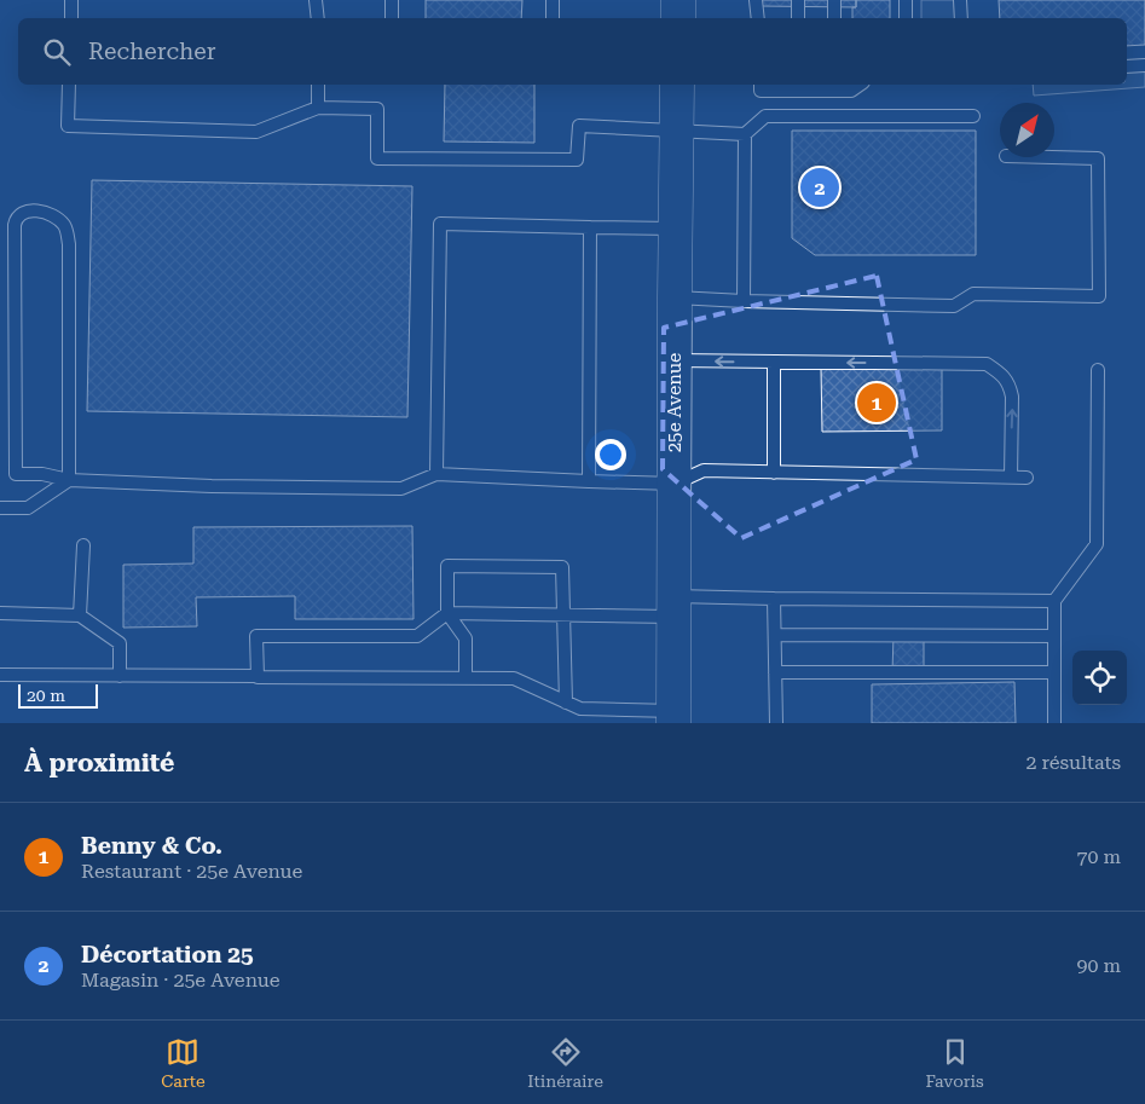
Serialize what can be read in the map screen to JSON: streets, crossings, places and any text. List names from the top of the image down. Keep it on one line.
{"streets":{"street":["25e Avenue"]},"scale_bar":"20 m","north":"top right","page":{"search":"Rechercher","pins":["2","1"],"scale":"20 m","heading":["À proximité","2 résultats"],"list":[{"mark":"1","name":"Benny & Co.","note":"Restaurant · 25e Avenue","value":"70 m"},{"mark":"2","name":"Décortation 25","note":"Magasin · 25e Avenue","value":"90 m"}],"nav":["Carte","Itinéraire","Favoris"]}}
